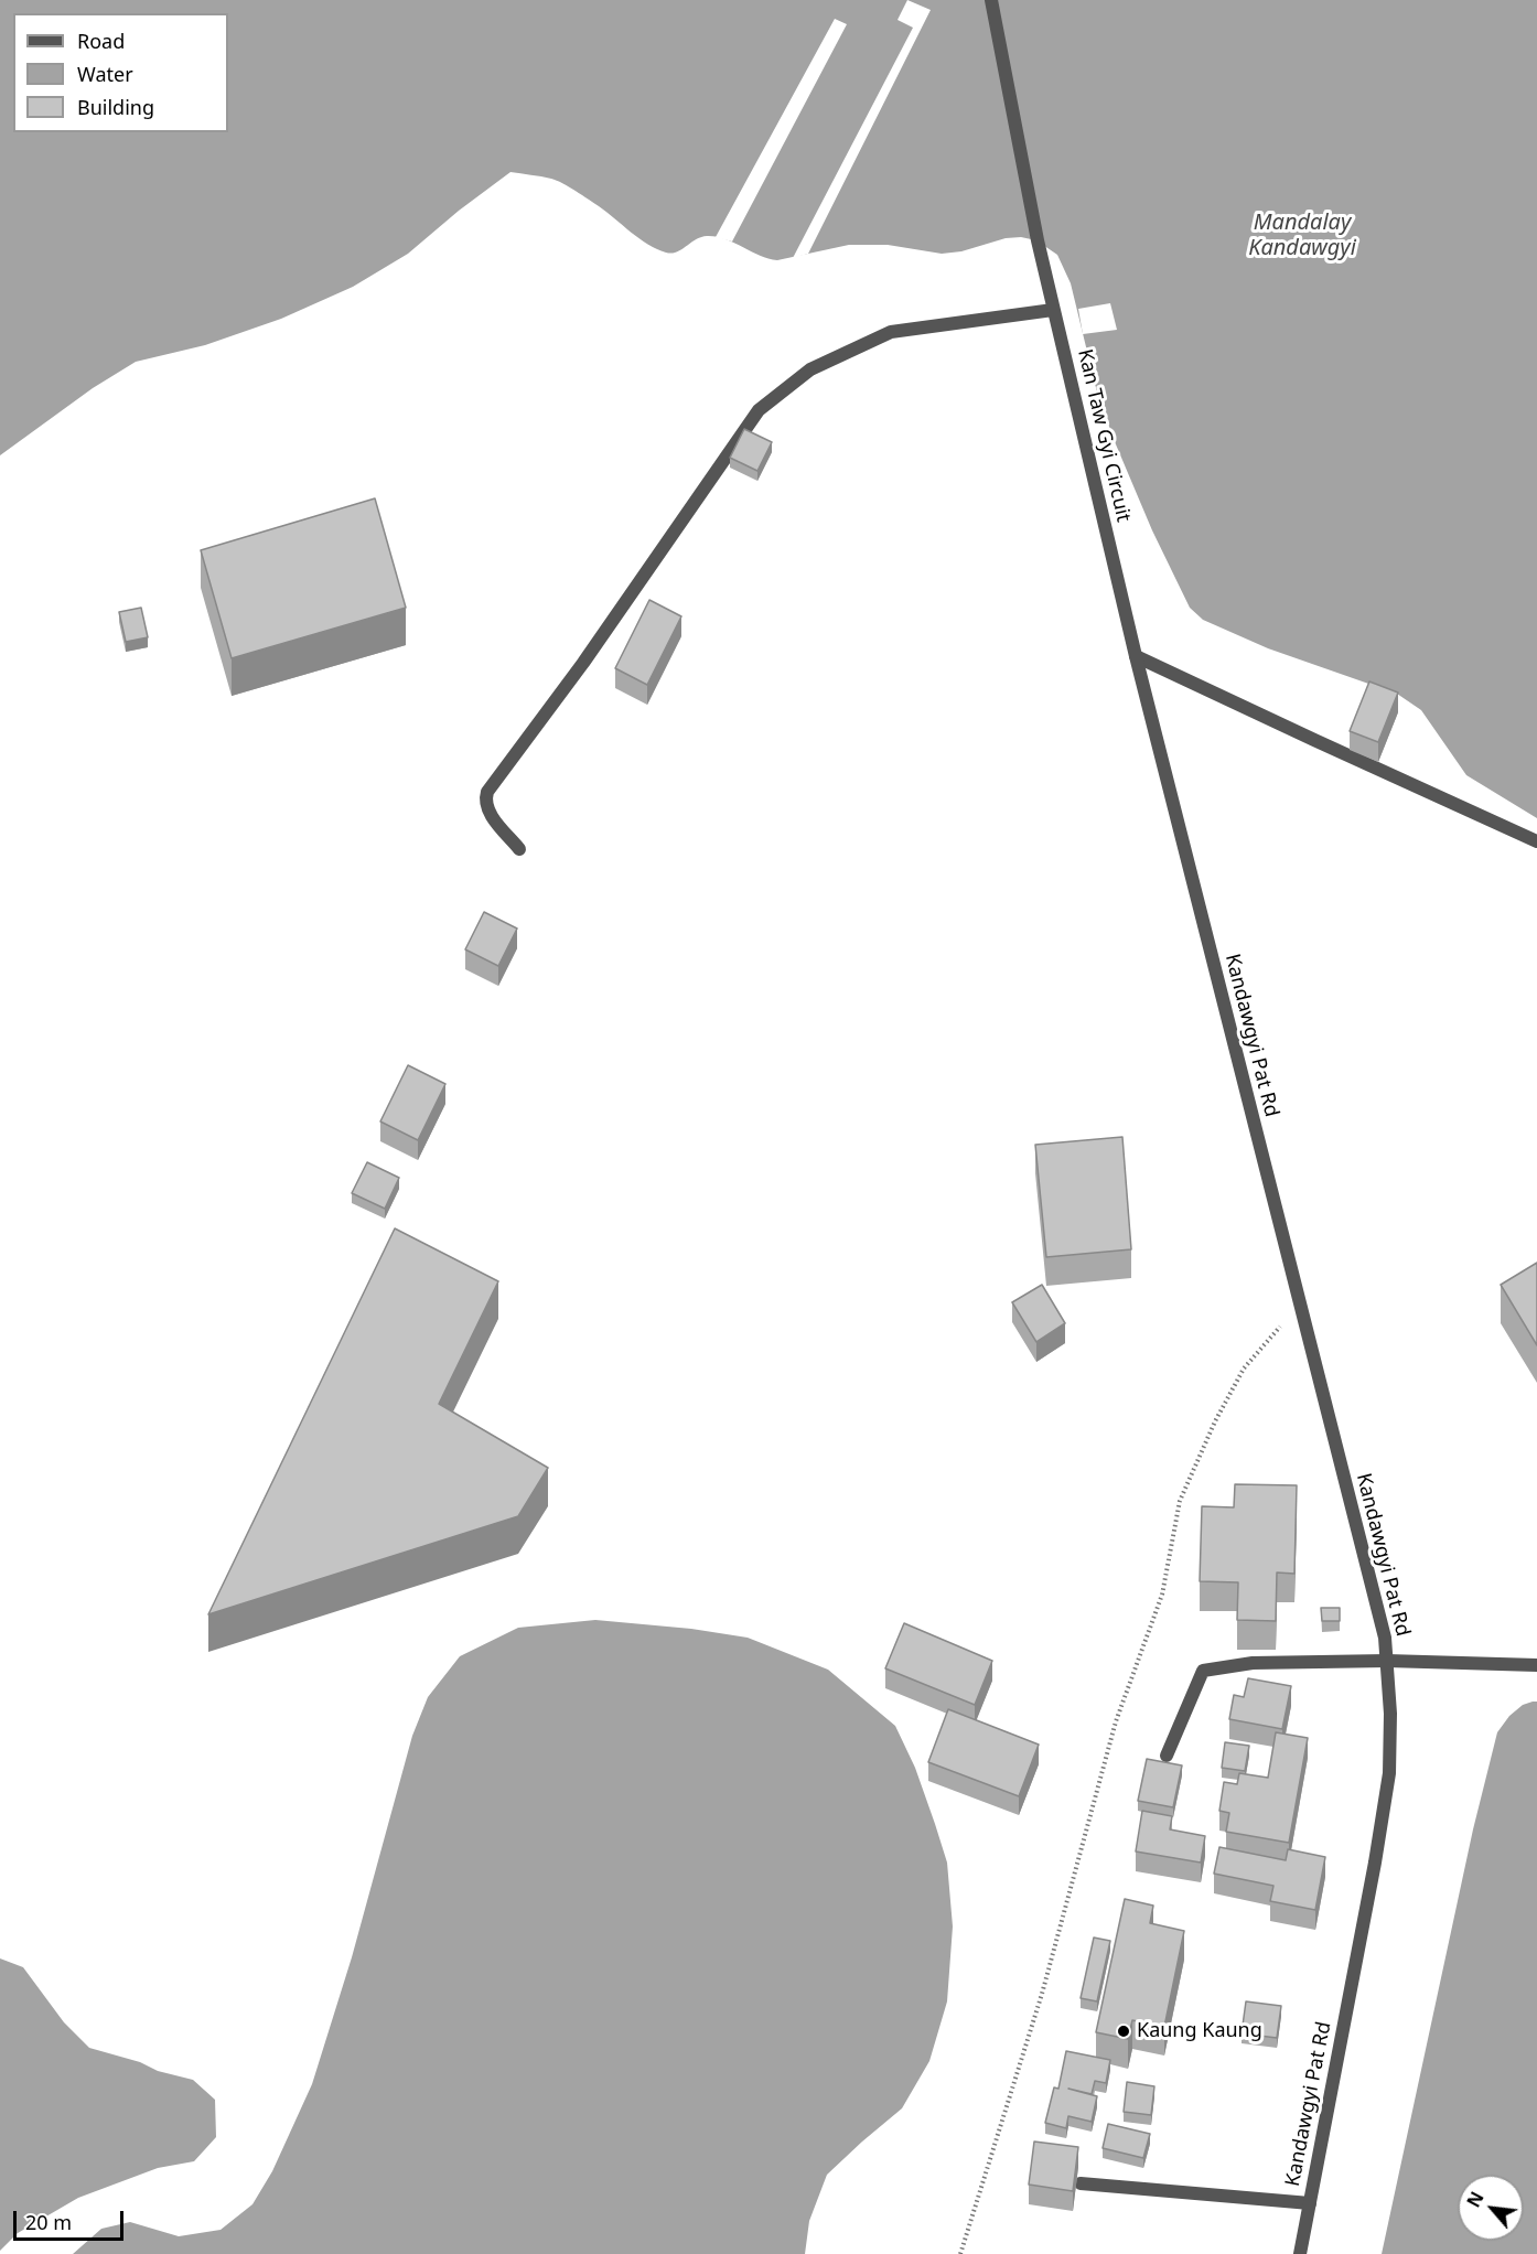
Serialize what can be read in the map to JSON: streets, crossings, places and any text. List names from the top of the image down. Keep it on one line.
{"streets":{"street":["Kan Taw Gyi Circuit","Kandawgyi Pat Rd"]},"crossings":[["Kan Taw Gyi Circuit","Kandawgyi Pat Rd"]],"water":["Mandalay Kandawgyi"],"places":["Kaung Kaung"],"legend":["Road","Water","Building"],"scale_bar":"20 m","north":"top left"}
